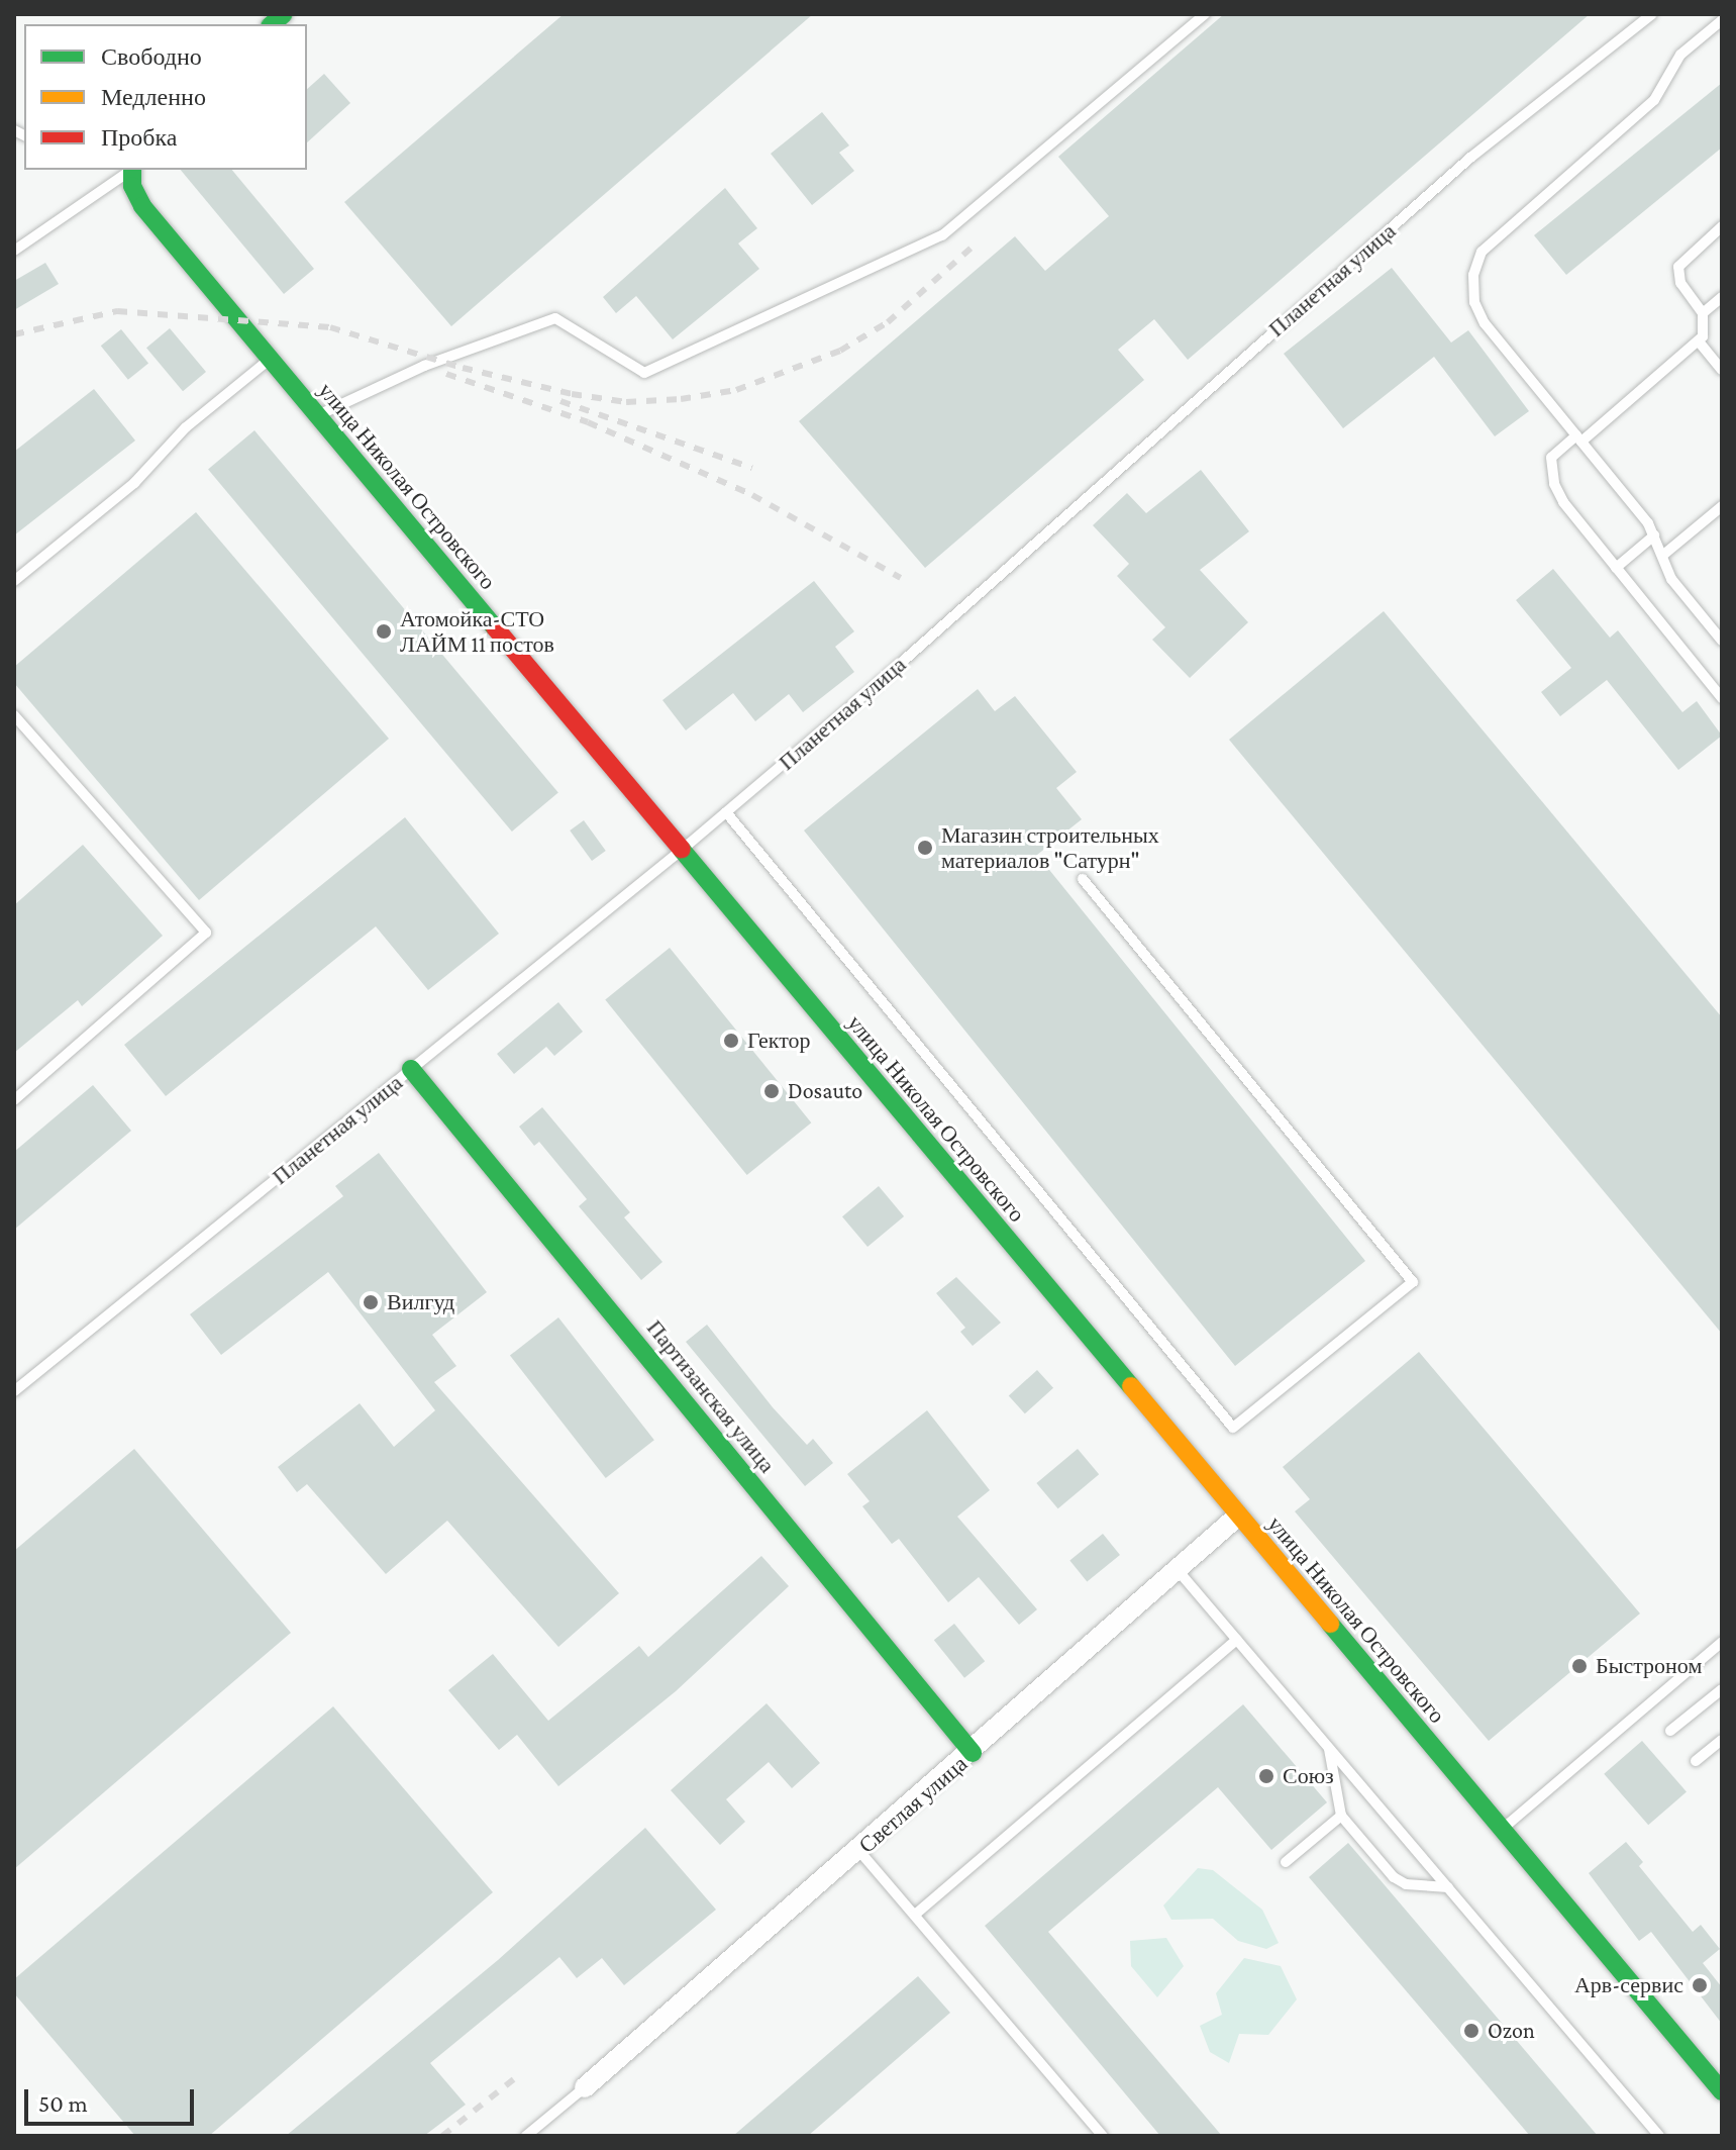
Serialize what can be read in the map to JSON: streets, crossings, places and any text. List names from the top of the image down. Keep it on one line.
{"streets":{"street":["улица Николая Островского","Партизанская улица","Светлая улица"],"lane":["Планетная улица"]},"crossings":[["Планетная улица","улица Николая Островского"],["Планетная улица","Партизанская улица"],["улица Николая Островского","Светлая улица"],["Партизанская улица","Светлая улица"]],"places":["Атомойка-СТО ЛАЙМ 11 постов","Магазин строительных материалов \"Сатурн\"","Гектор","Dosauto","Вилгуд","Быстроном","Союз","Арв-сервис","Ozon"],"legend":["Свободно","Медленно","Пробка"],"scale_bar":"50 m"}
